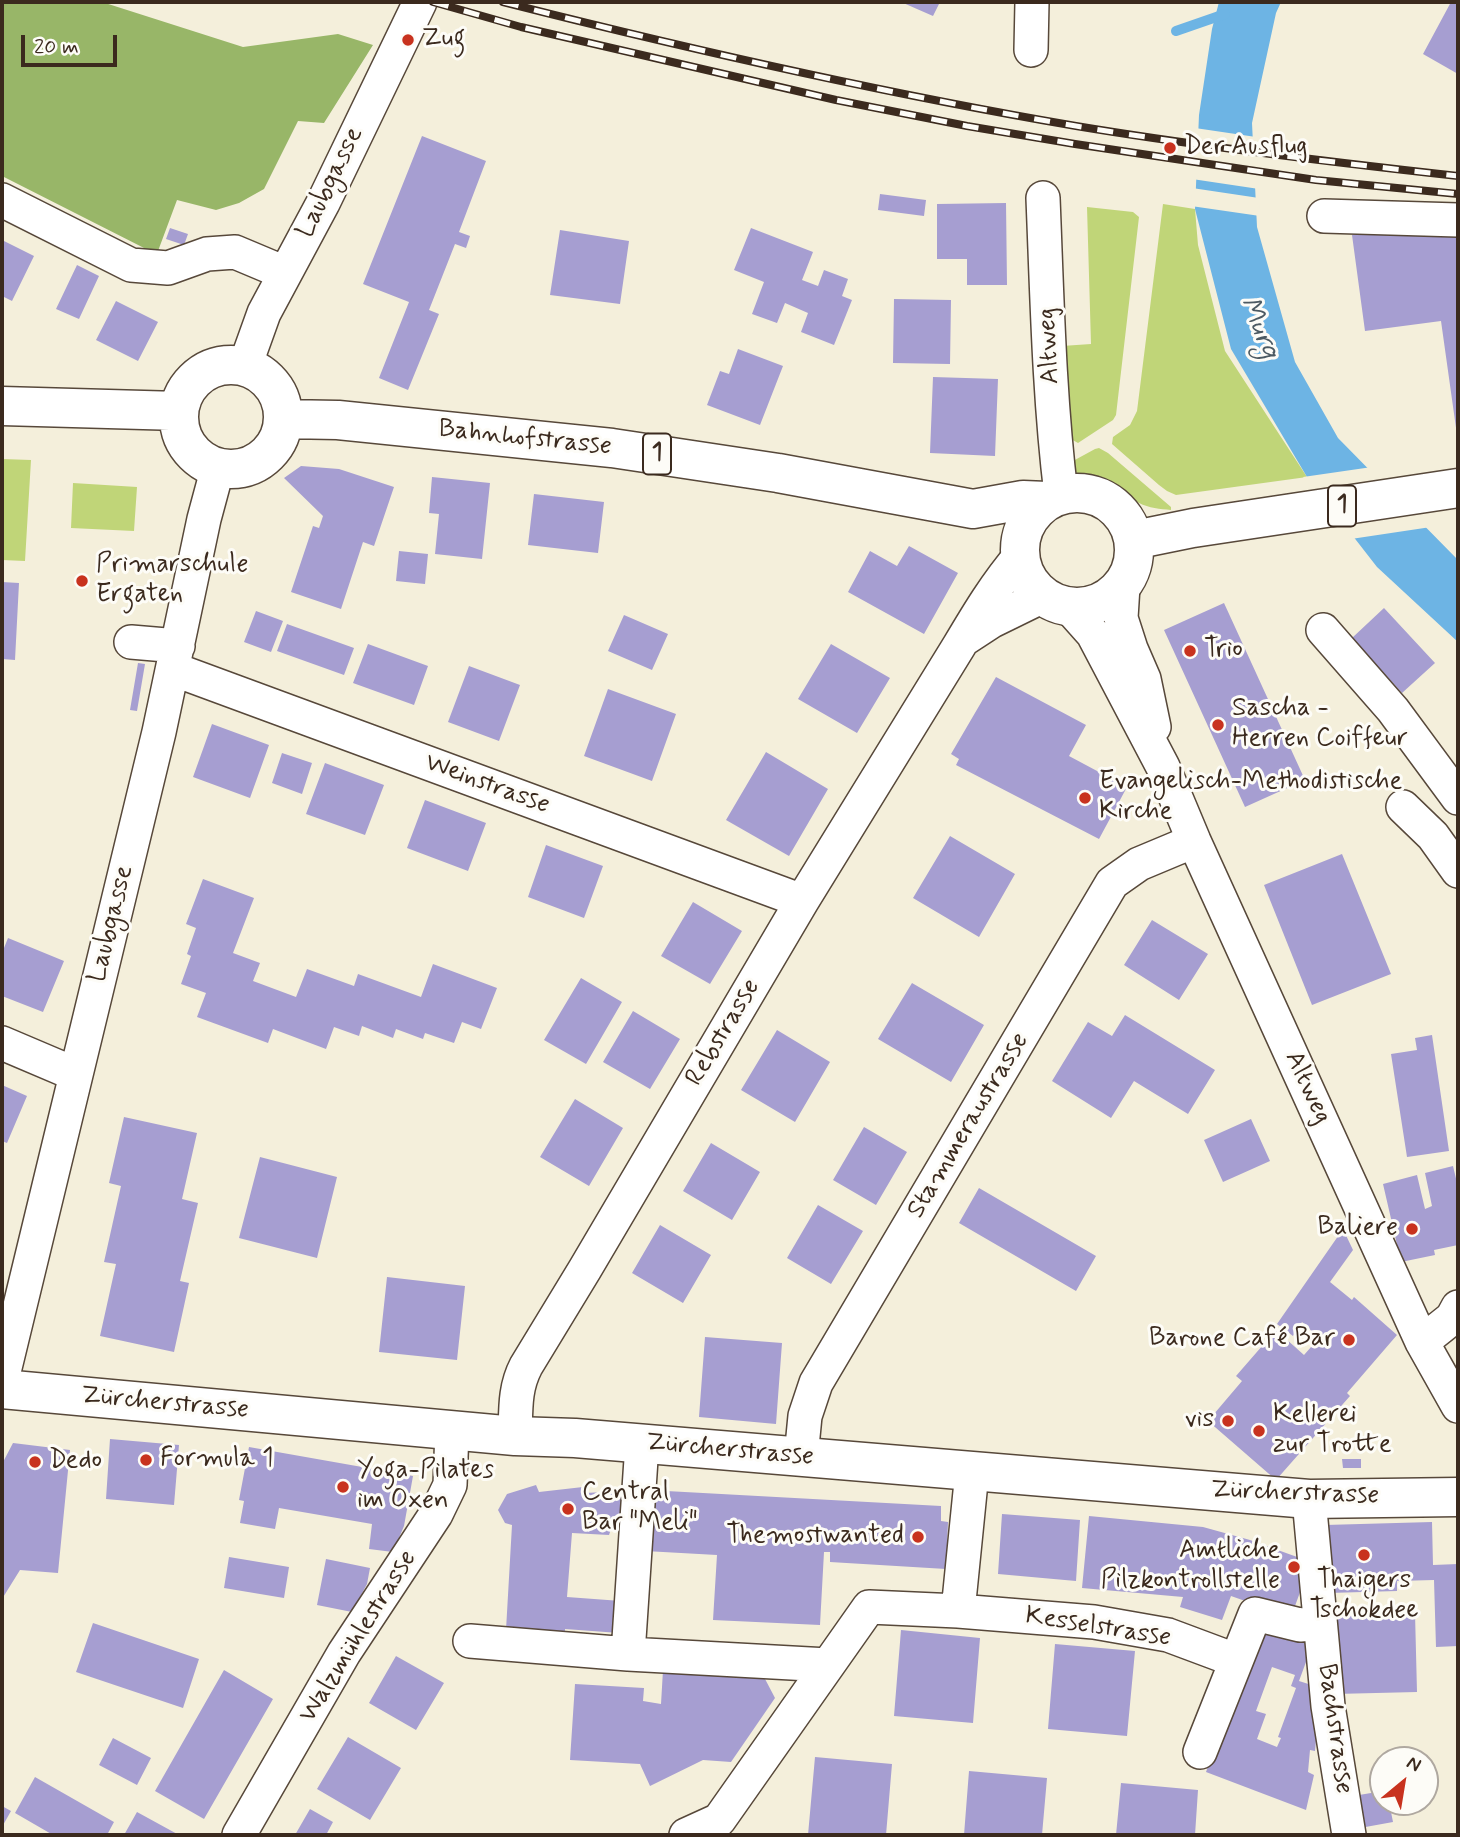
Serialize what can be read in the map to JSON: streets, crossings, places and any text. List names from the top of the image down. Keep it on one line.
{"streets":{"main road":["Bahnhofstrasse","1","Zürcherstrasse"],"street":["Laubgasse","Altweg","Weinstrasse","Rebstrasse","Stammeraustrasse","Kesselstrasse","Walzmühlestrasse","Bachstrasse"]},"crossings":[["Laubgasse","Bahnhofstrasse"],["Laubgasse","Weinstrasse"],["Altweg","Bahnhofstrasse"],["Altweg","1"],["Altweg","Rebstrasse"],["Altweg","Stammeraustrasse"],["Bahnhofstrasse","1"],["Bahnhofstrasse","Rebstrasse"],["1","Rebstrasse"],["Weinstrasse","Rebstrasse"],["Rebstrasse","Zürcherstrasse"],["Stammeraustrasse","Zürcherstrasse"],["Zürcherstrasse","Walzmühlestrasse"],["Zürcherstrasse","Bachstrasse"]],"water":["Murg"],"places":["Zug","Der Ausflug","Primarschule Ergaten","Trio","Sascha - Herren Coiffeur","Evangelisch-Methodistische Kirche","Baliere","Barone Café Bar","vis","Kellerei zur Trotte","Formula 1","Dedo","Yoga-Pilates im Oxen","Central Bar \"Meli\"","Themostwanted","Thaigers Tschokdee","Amtliche Pilzkontrollstelle"],"scale_bar":"20 m","north":"top right"}
